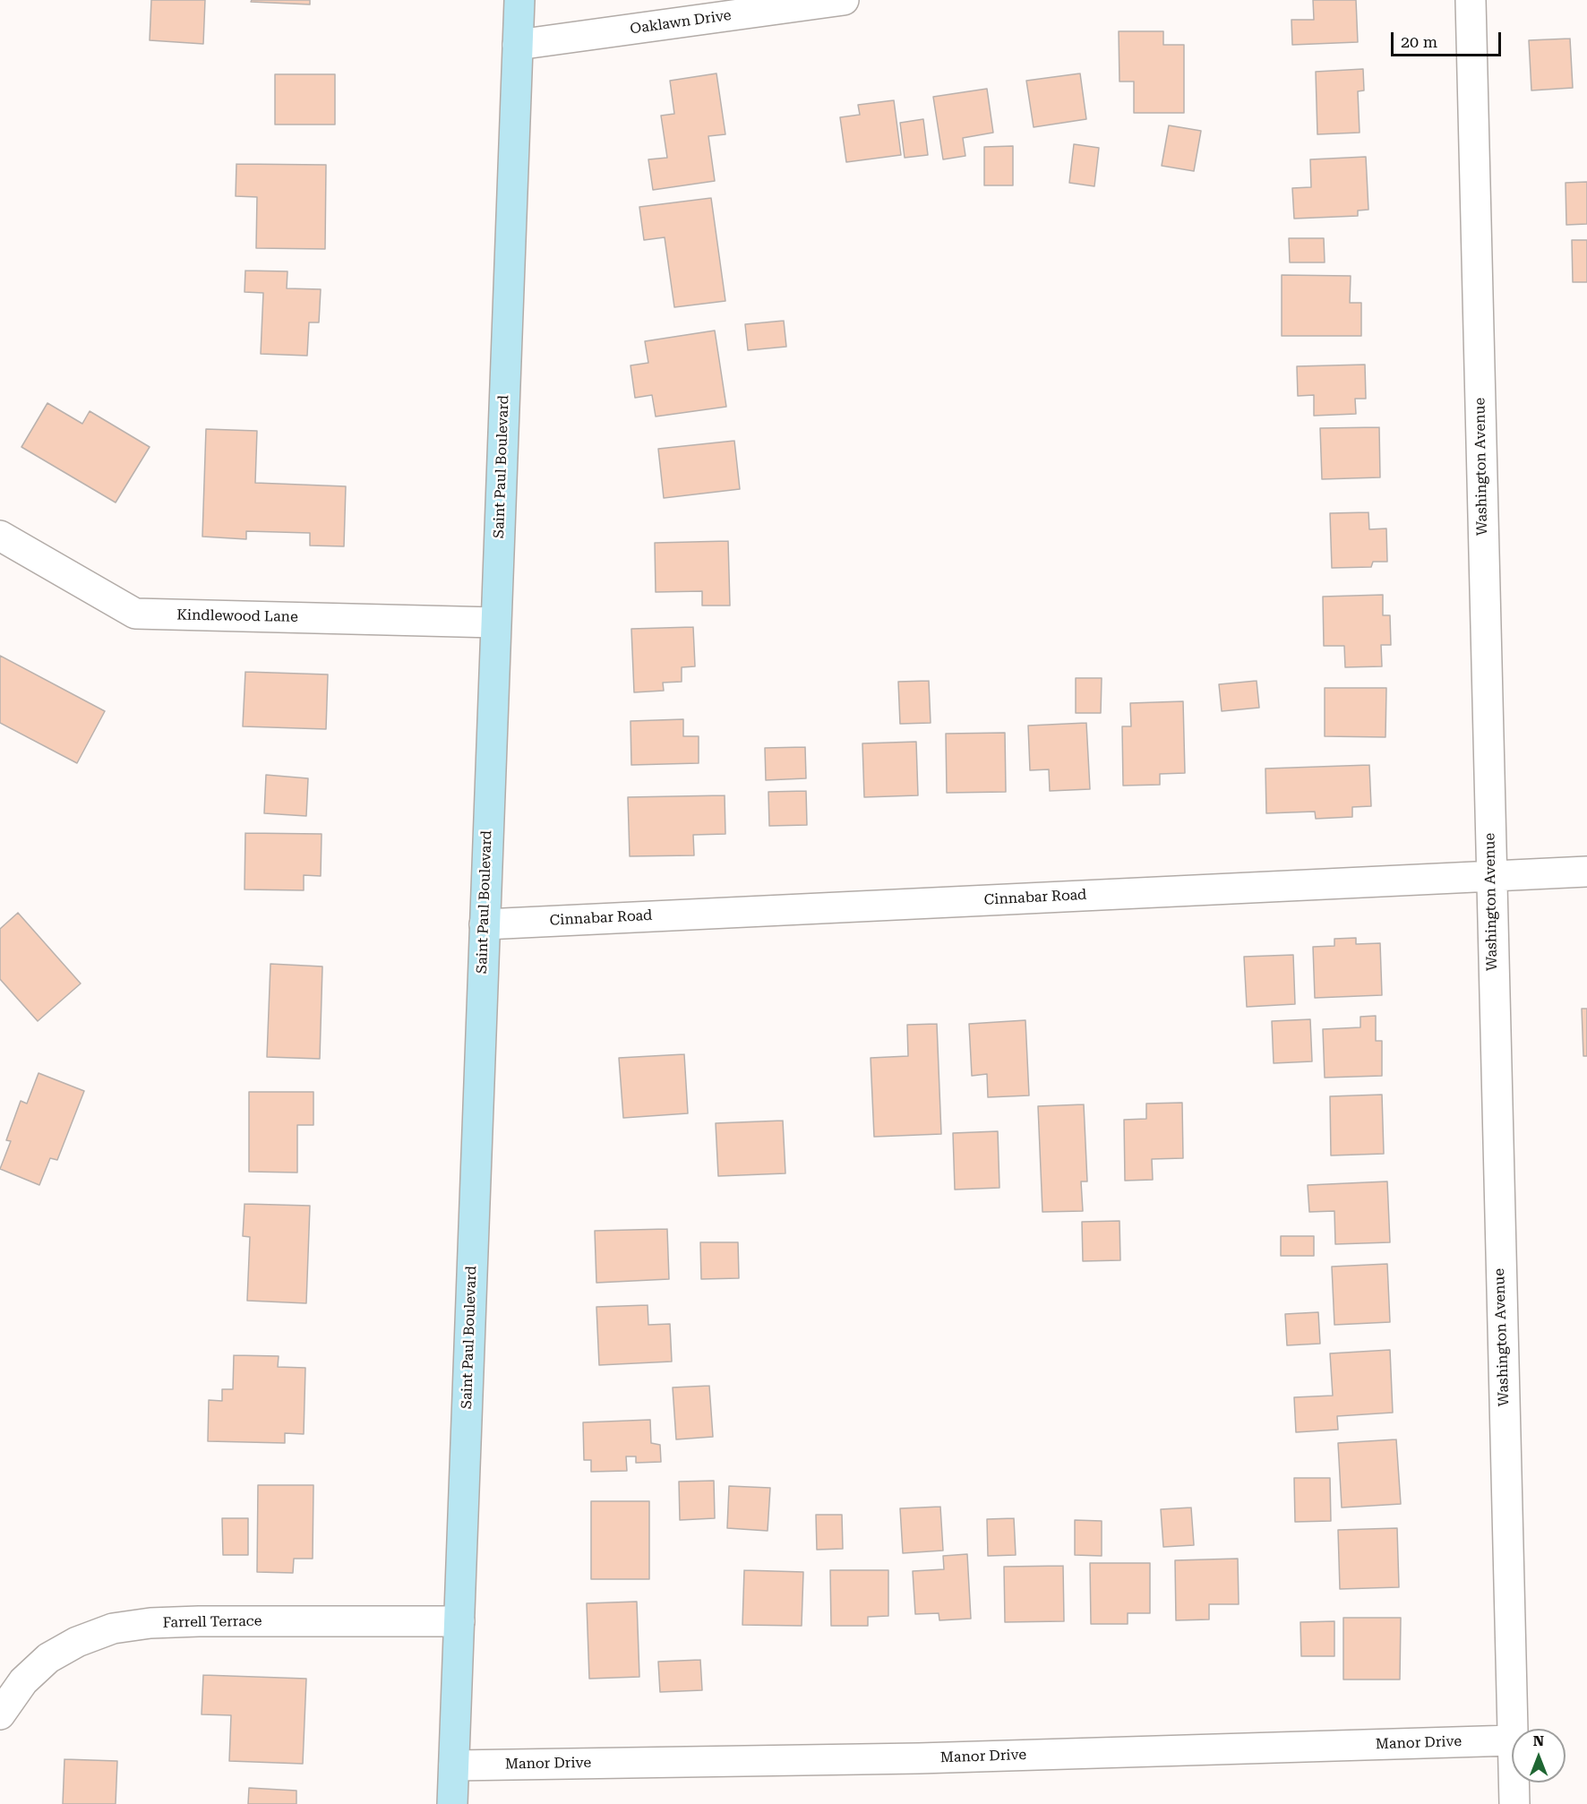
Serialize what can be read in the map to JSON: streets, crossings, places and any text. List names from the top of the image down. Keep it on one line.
{"streets":{"street":["Oaklawn Drive","Saint Paul Boulevard","Washington Avenue","Kindlewood Lane","Cinnabar Road","Farrell Terrace","Manor Drive"]},"crossings":[["Oaklawn Drive","Saint Paul Boulevard"],["Saint Paul Boulevard","Kindlewood Lane"],["Saint Paul Boulevard","Cinnabar Road"],["Saint Paul Boulevard","Farrell Terrace"],["Saint Paul Boulevard","Manor Drive"],["Washington Avenue","Cinnabar Road"]],"scale_bar":"20 m","north":"top"}
